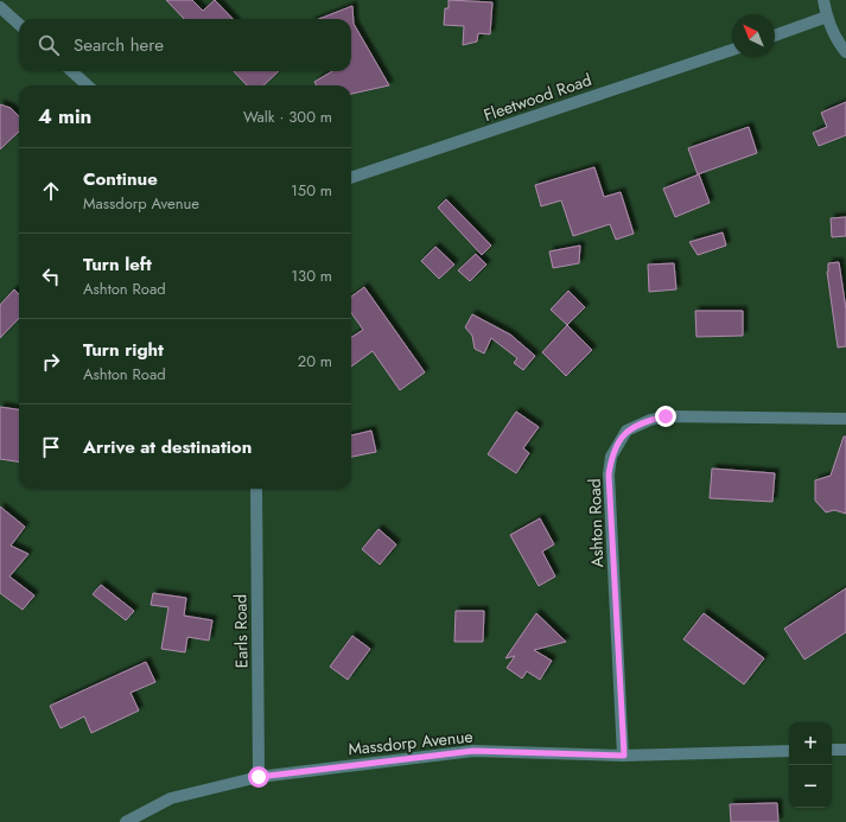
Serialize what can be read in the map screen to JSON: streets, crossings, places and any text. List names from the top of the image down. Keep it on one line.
{"streets":{"street":["Fleetwood Road","Ashton Road","Earls Road","Massdorp Avenue"]},"crossings":[["Ashton Road","Massdorp Avenue"],["Earls Road","Massdorp Avenue"]],"north":"top left","page":{"search":"Search here","heading":["4 min","Walk · 300 m"],"list":[["Continue","Massdorp Avenue","150 m"],["Turn left","Ashton Road","130 m"],["Turn right","Ashton Road","20 m"],"Arrive at destination"],"map_buttons":["+","−"]}}
